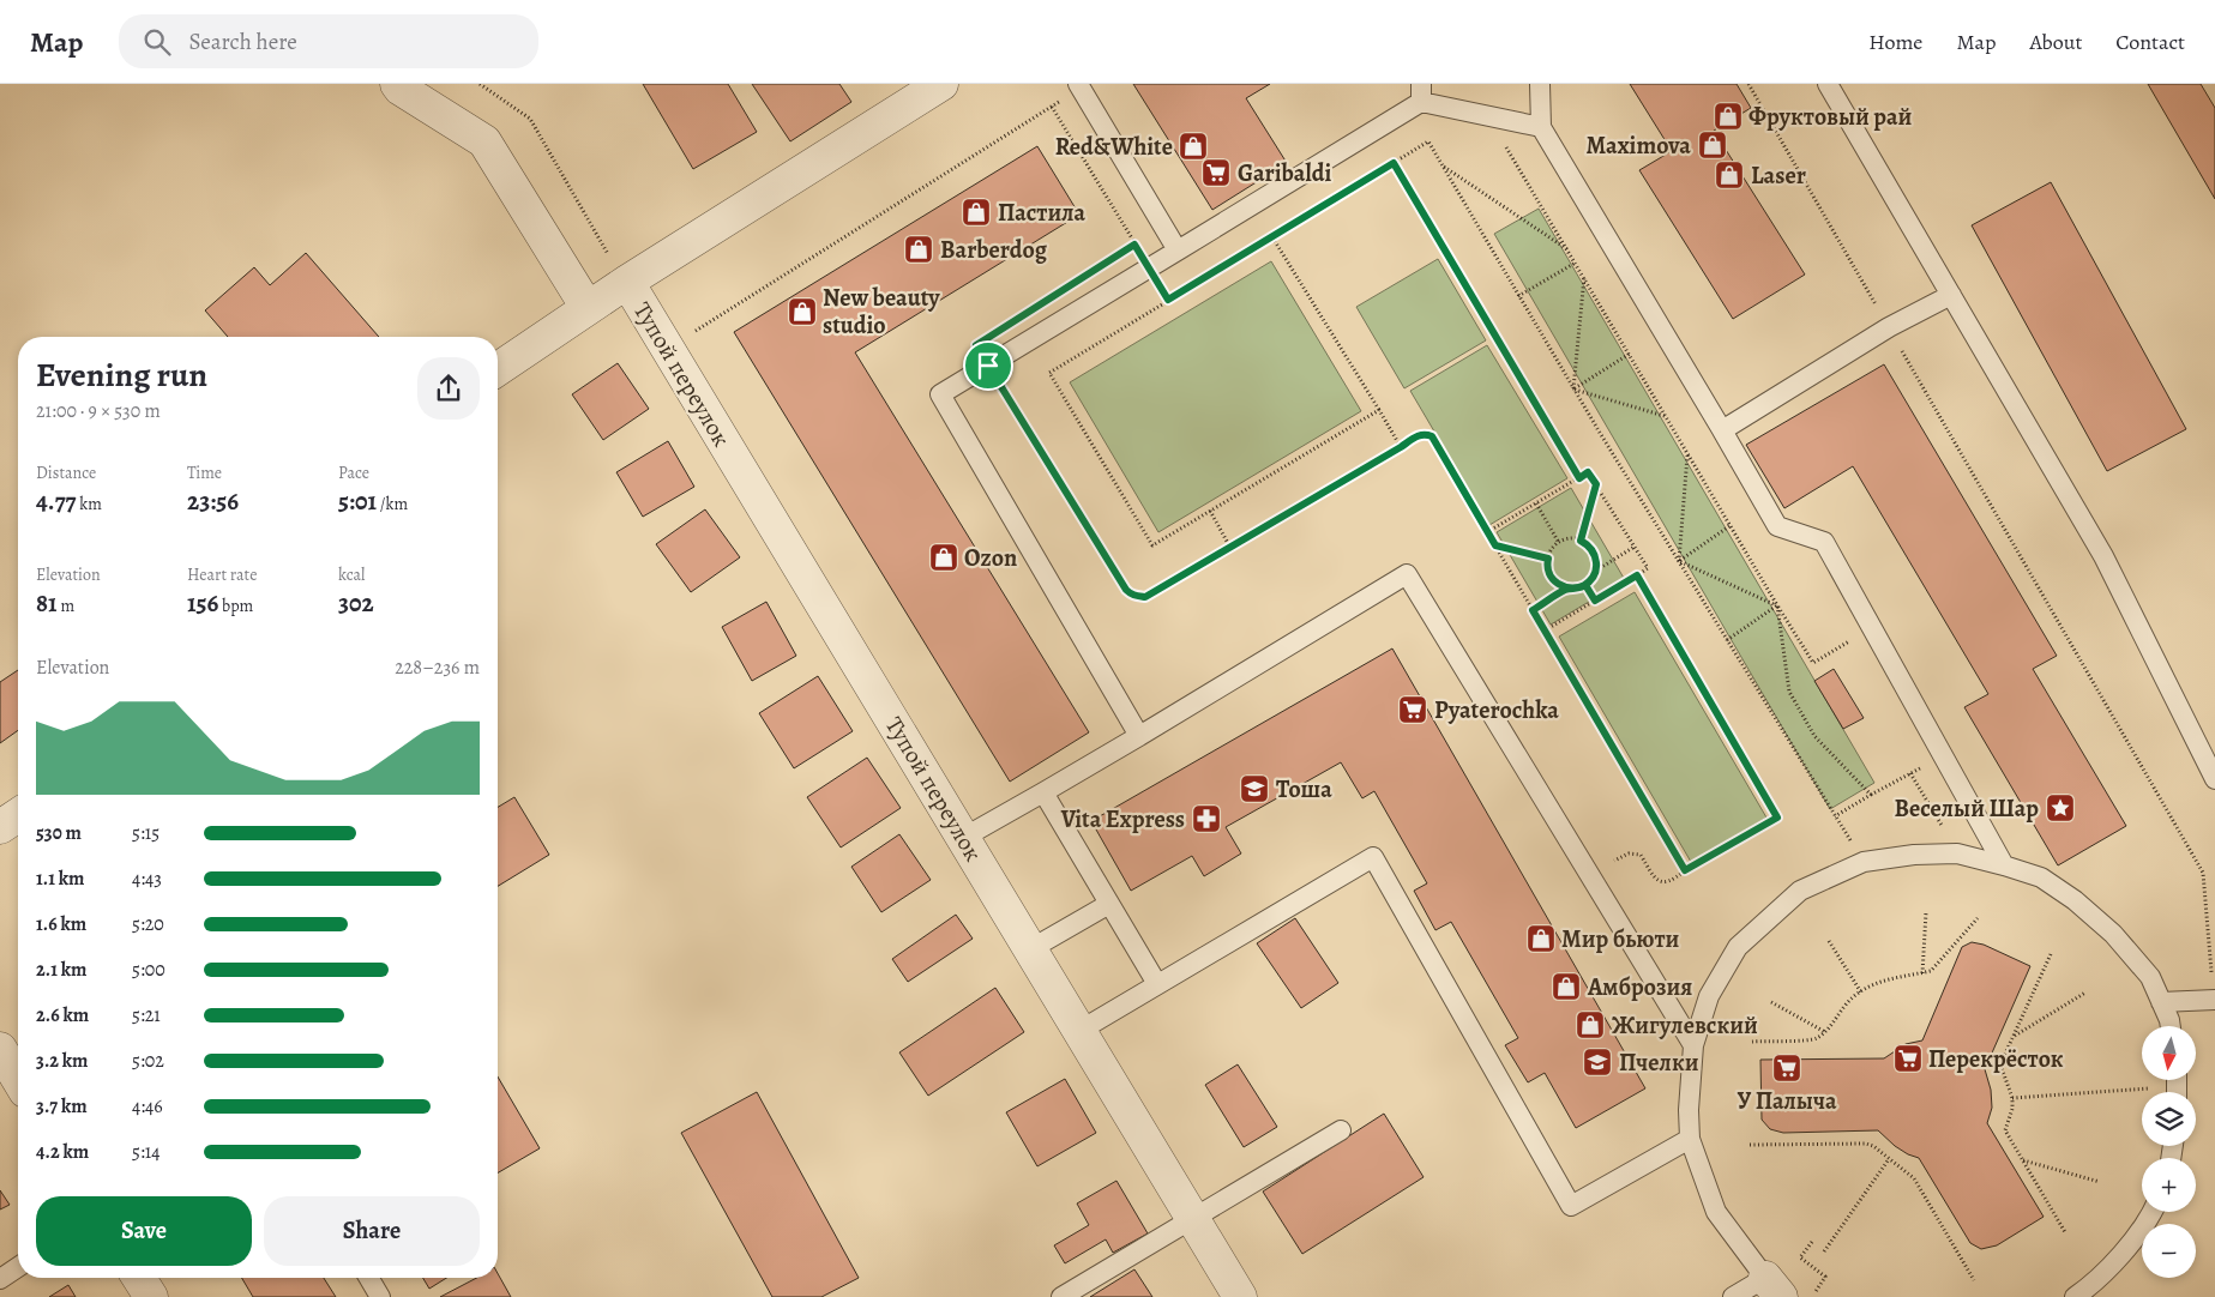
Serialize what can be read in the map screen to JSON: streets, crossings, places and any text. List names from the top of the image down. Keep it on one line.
{"streets":{"street":["Тупой переулок"]},"places":{"shop":["Фруктовый рай","Maximova","Red&White","Laser","Пастила","Barberdog","New beauty studio","Ozon","Мир бьюти","Амброзия","Жигулевский"],"supermarket":["Garibaldi","Pyaterochka","Перекрёсток","У Палыча"],"school or university":["Тоша","Пчелки"],"place":["Веселый Шар"],"pharmacy":["Vita Express"]},"north":"bottom","page":{"header":"Map","search":"Search here","nav":["Home","Map","About","Contact"],"heading":["Evening run","21:00 · 9 × 530 m"],"stats":[["Distance","4.77 km"],["Time","23:56"],["Pace","5:01 /km"],["Elevation","81 m"],["Heart rate","156 bpm"],["kcal","302"]],"chart":["Elevation","228–236 m"],"list":[{"name":"530 m","note":"5:15"},{"name":"1.1 km","note":"4:43"},{"name":"1.6 km","note":"5:20"},{"name":"2.1 km","note":"5:00"},{"name":"2.6 km","note":"5:21"},{"name":"3.2 km","note":"5:02"},{"name":"3.7 km","note":"4:46"},{"name":"4.2 km","note":"5:14"}],"map_buttons":["+","−"],"buttons":["Save","Share"]}}
